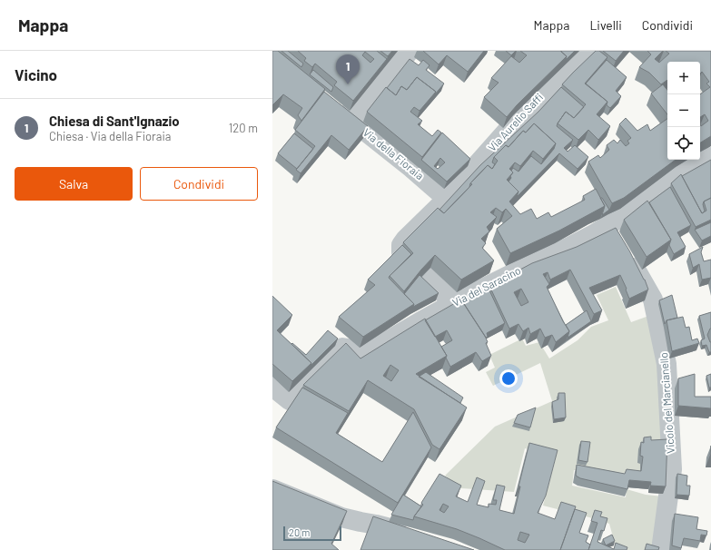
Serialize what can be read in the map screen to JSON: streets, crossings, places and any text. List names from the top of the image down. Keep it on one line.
{"streets":{"street":["Via Aurelio Saffi","Via della Fioraia","Via del Saracino","Vicolo del Marcianello"]},"crossings":[["Via Aurelio Saffi","Via della Fioraia"],["Via del Saracino","Vicolo del Marcianello"]],"scale_bar":"20 m","page":{"header":"Mappa","nav":["Mappa","Livelli","Condividi"],"heading":"Vicino","pins":"1","map_buttons":["+","−"],"list":[{"mark":"1","name":"Chiesa di Sant'Ignazio","note":"Chiesa · Via della Fioraia","value":"120 m"}],"buttons":["Salva","Condividi"],"scale":"20 m"}}
